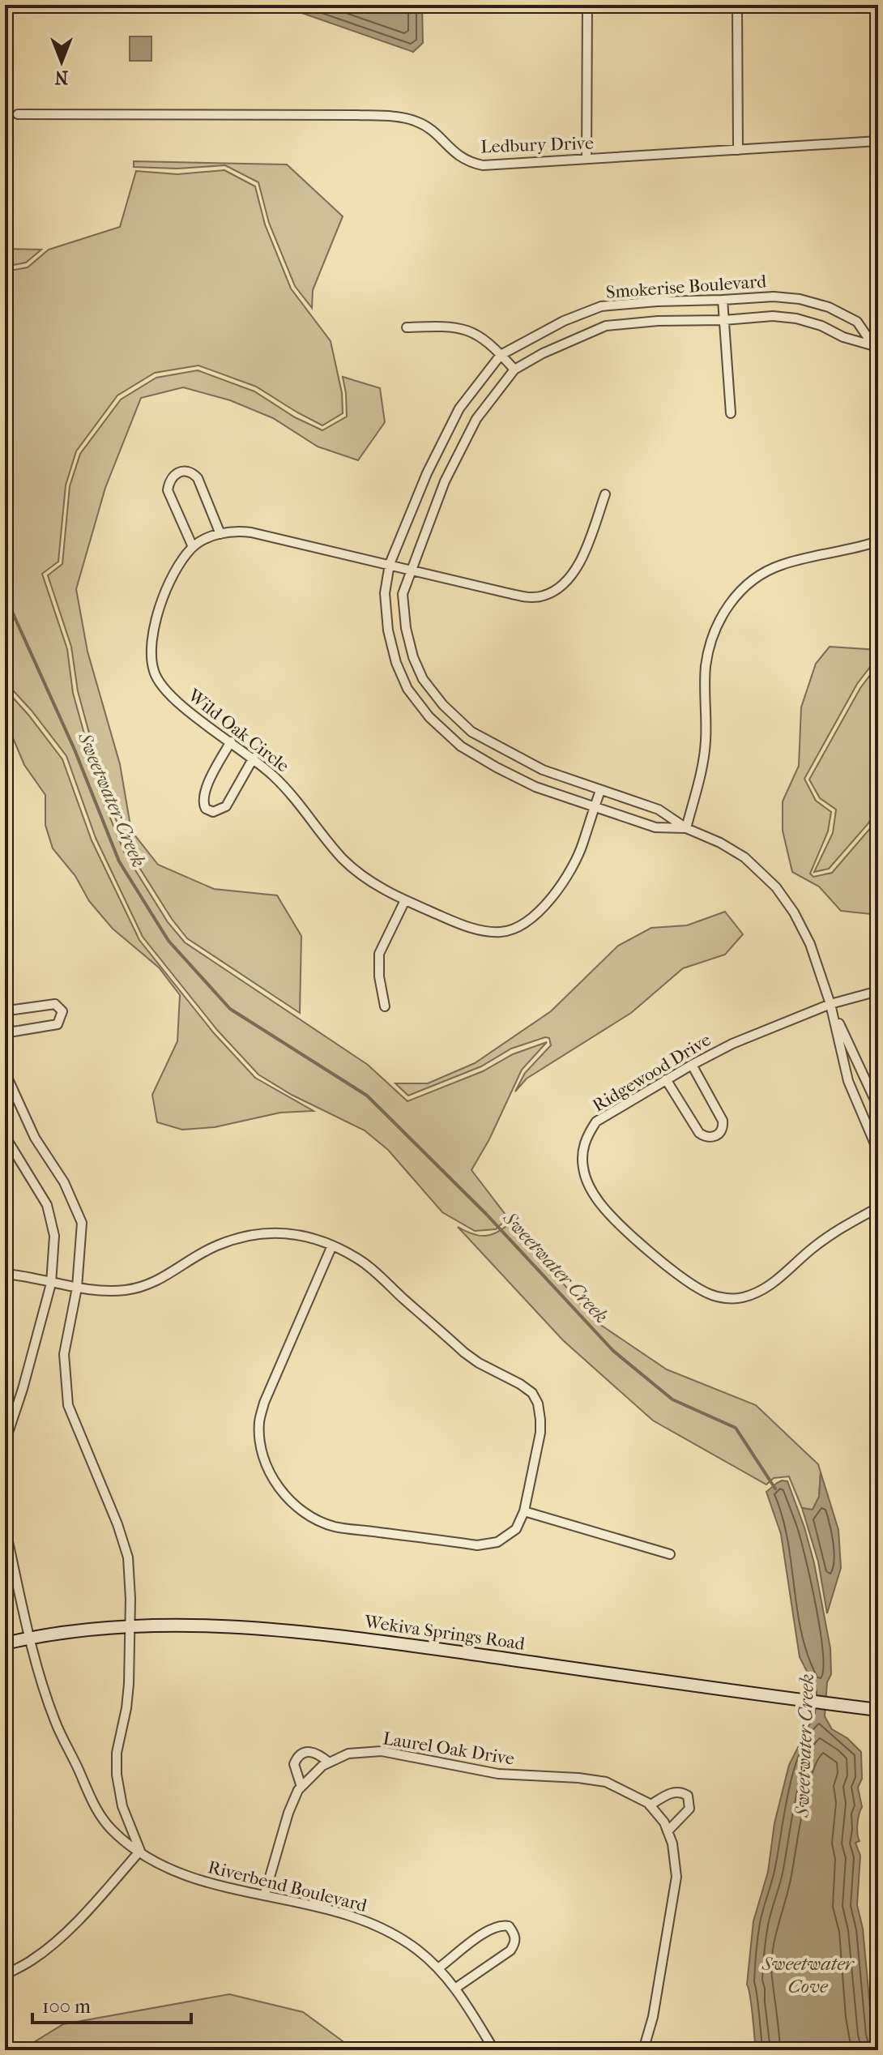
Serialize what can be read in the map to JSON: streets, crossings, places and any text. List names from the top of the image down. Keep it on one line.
{"streets":{"main road":["Wekiva Springs Road"],"street":["Ledbury Drive","Smokerise Boulevard","Wild Oak Circle","Ridgewood Drive","Laurel Oak Drive","Riverbend Boulevard"]},"crossings":[["Smokerise Boulevard","Wild Oak Circle"],["Wekiva Springs Road","Riverbend Boulevard"],["Laurel Oak Drive","Riverbend Boulevard"]],"water":["Sweetwater Creek","Sweetwater Cove"],"scale_bar":"100 m","north":"bottom"}
